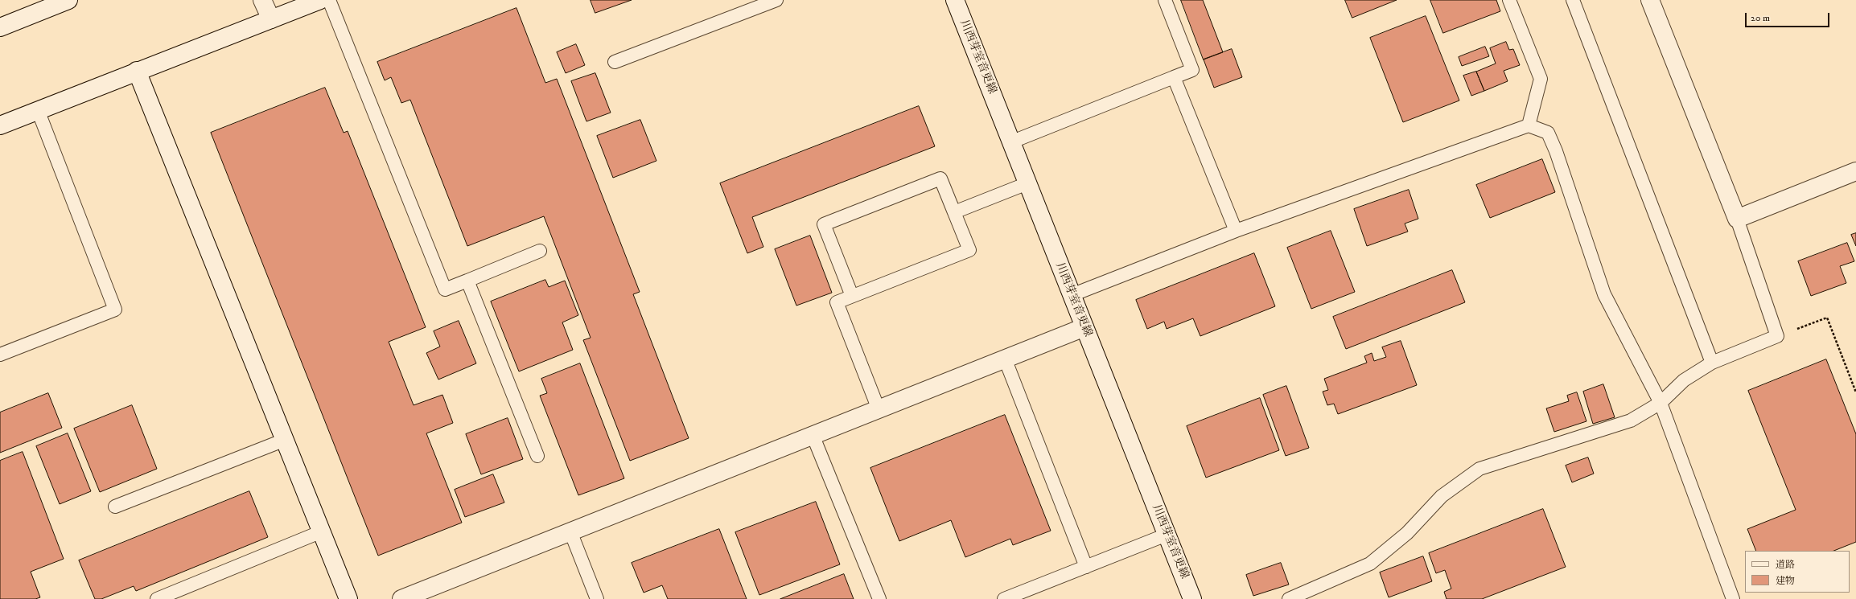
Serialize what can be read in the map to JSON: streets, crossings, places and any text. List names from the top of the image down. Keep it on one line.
{"streets":{"street":["川西芽室音更線"]},"legend":["道路","建物"],"scale_bar":"20 m"}
